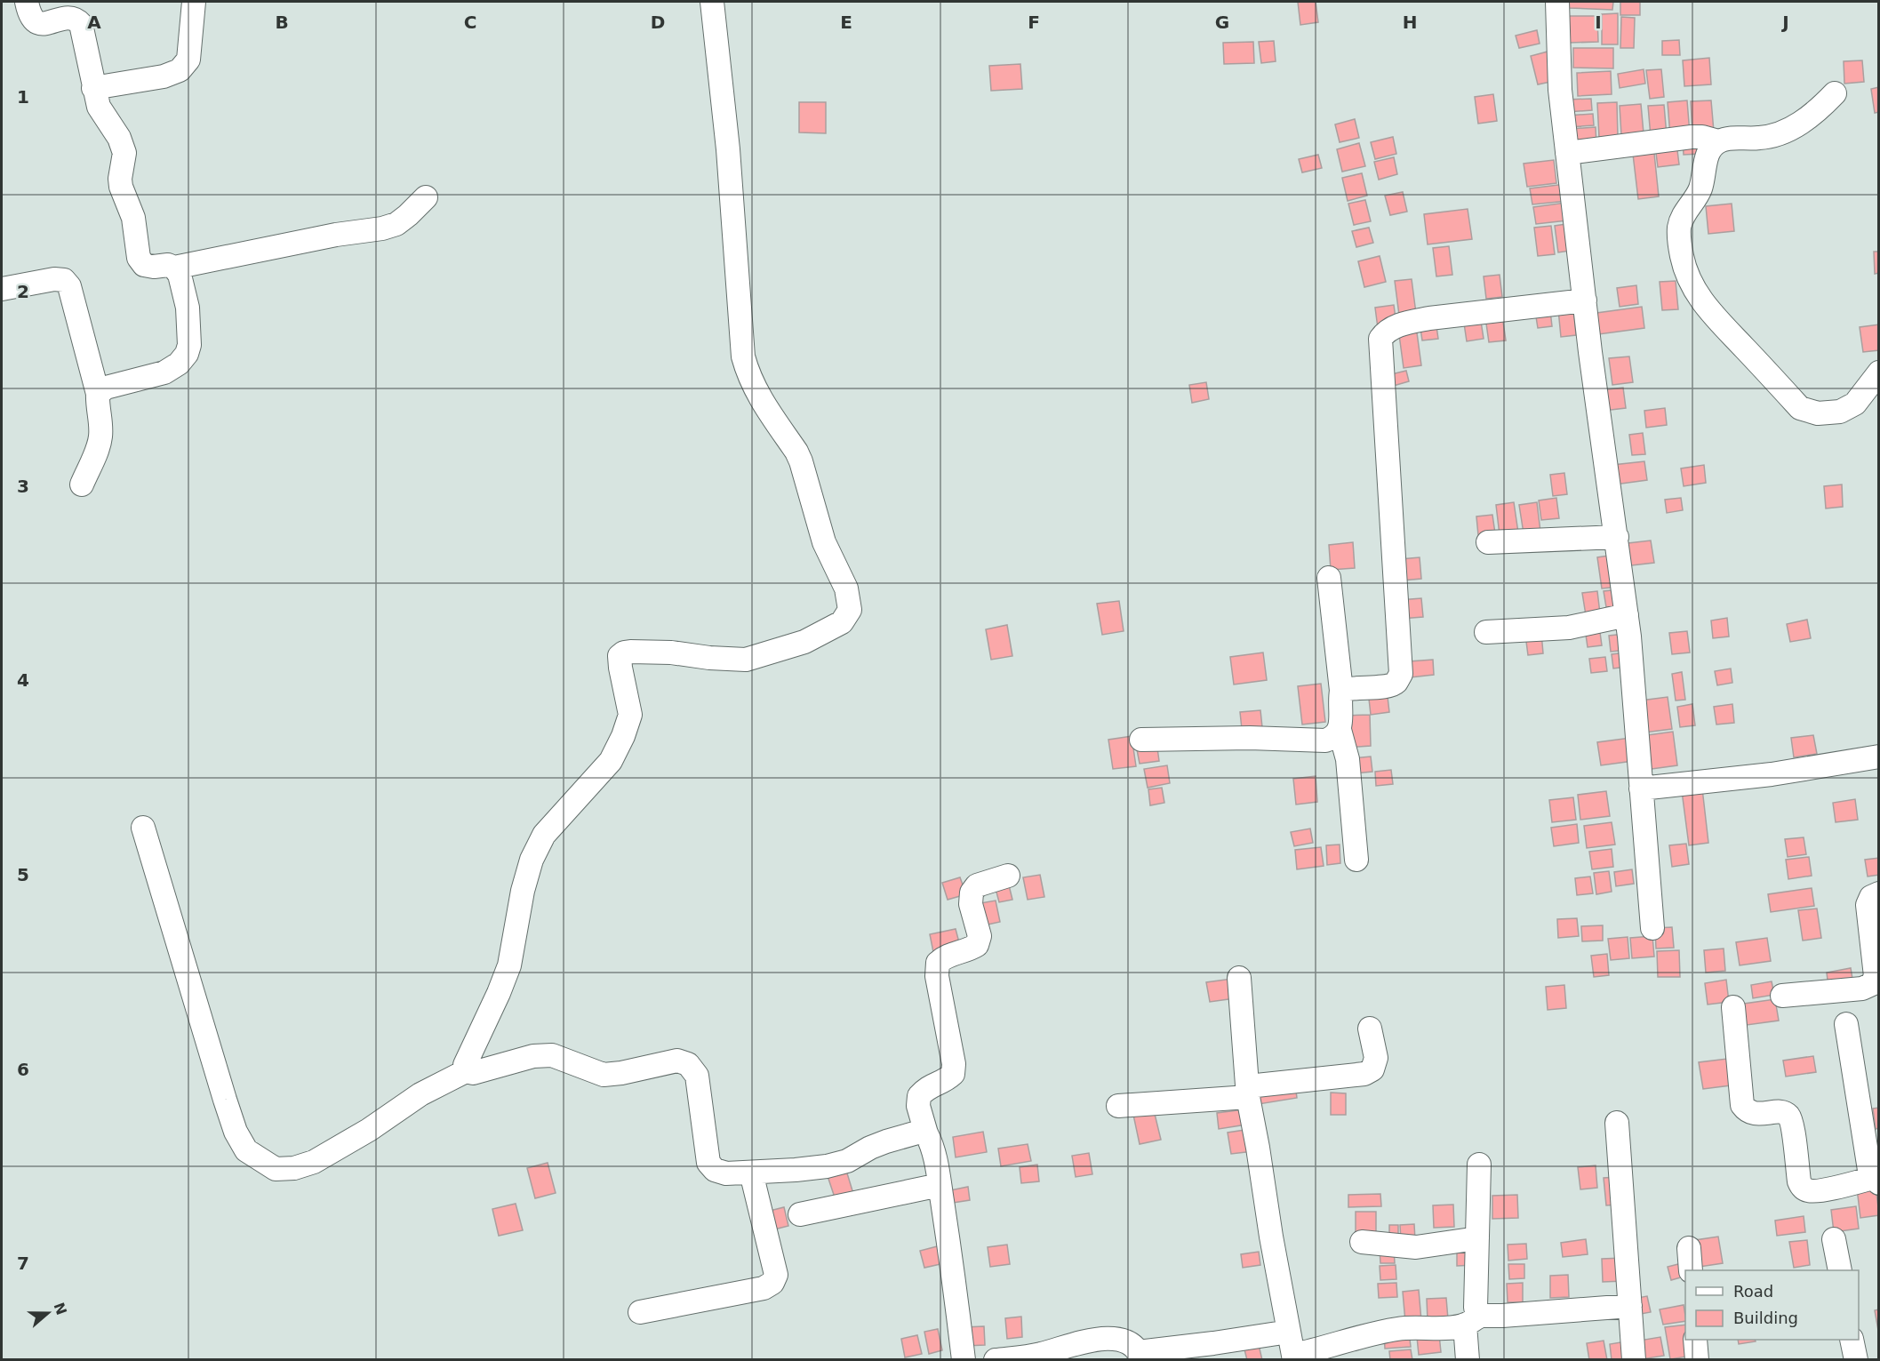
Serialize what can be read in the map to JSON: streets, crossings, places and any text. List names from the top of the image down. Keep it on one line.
{"legend":["Road","Building"],"north":"right","grid":{"columns":["A","B","C","D","E","F","G","H","I","J"],"rows":["1","2","3","4","5","6","7"]}}
